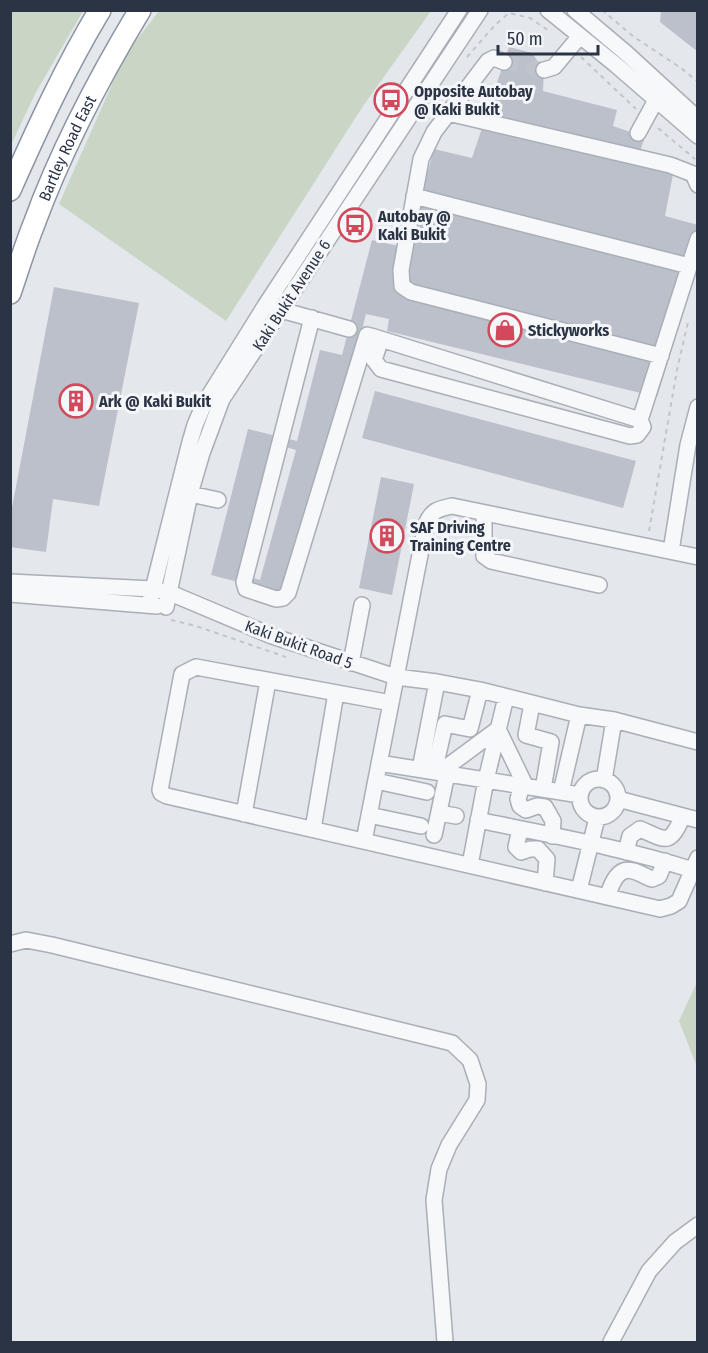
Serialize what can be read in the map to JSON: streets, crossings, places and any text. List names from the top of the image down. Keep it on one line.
{"streets":{"highway":["Bartley Road East"],"street":["Kaki Bukit Avenue 6","Kaki Bukit Road 5"]},"crossings":[["Kaki Bukit Avenue 6","Kaki Bukit Road 5"]],"places":{"bus stop":["Opposite Autobay @ Kaki Bukit","Autobay @ Kaki Bukit"],"shop":["Stickyworks"],"building":["Ark @ Kaki Bukit","SAF Driving Training Centre"]},"scale_bar":"50 m"}
